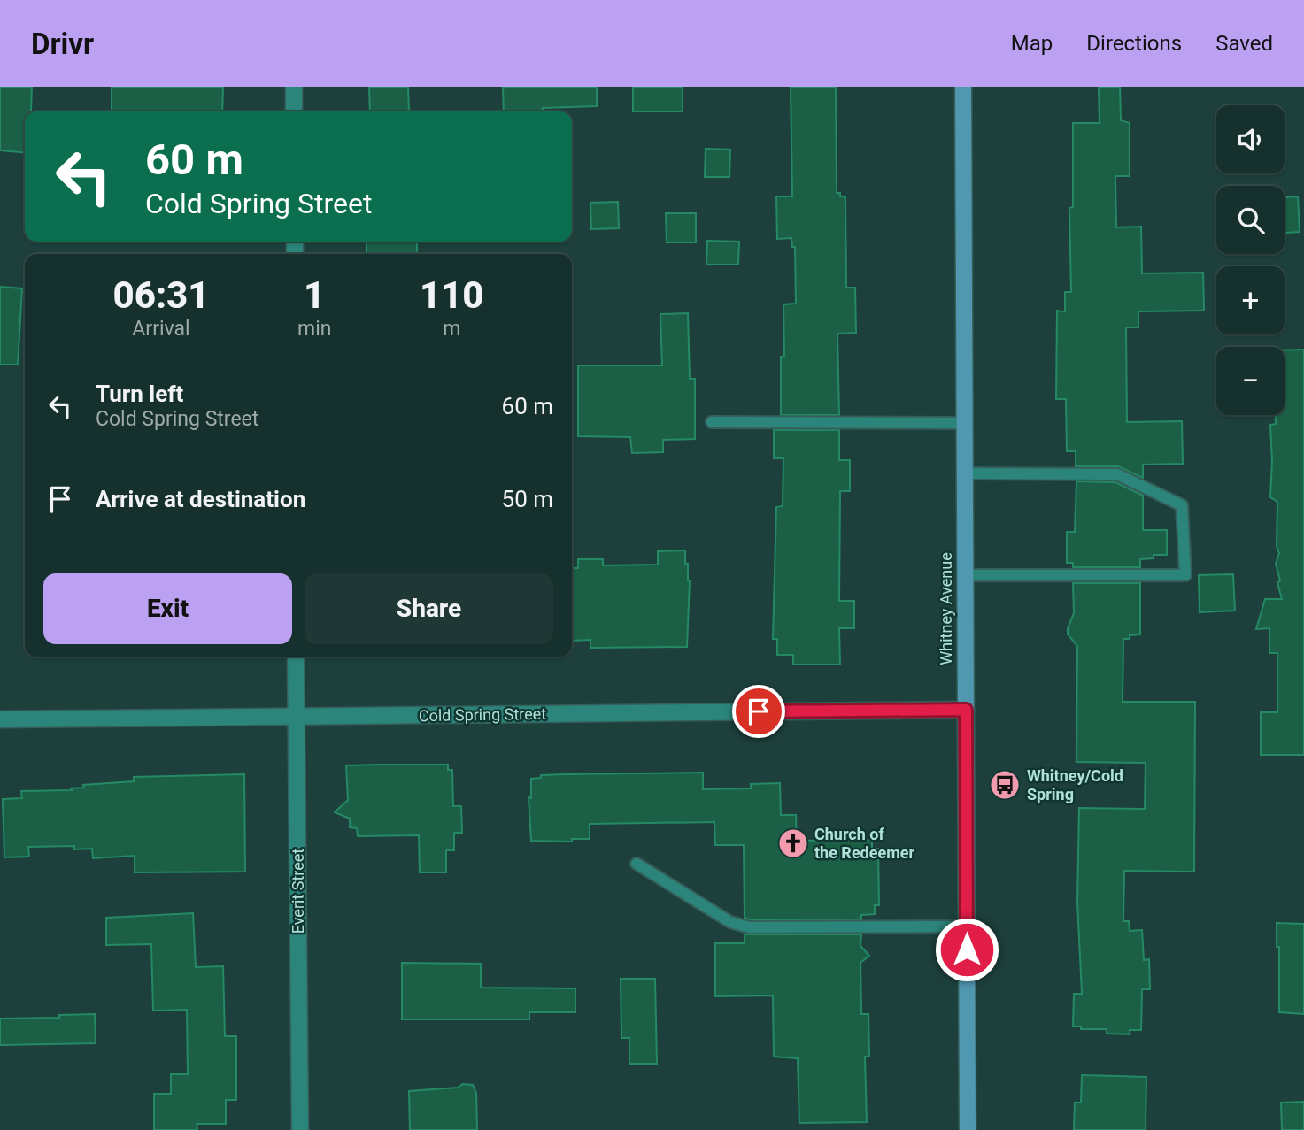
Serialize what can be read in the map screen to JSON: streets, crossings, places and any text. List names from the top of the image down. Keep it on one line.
{"streets":{"main road":["Whitney Avenue"],"street":["Cold Spring Street","Everit Street"]},"crossings":[["Whitney Avenue","Cold Spring Street"],["Cold Spring Street","Everit Street"]],"places":{"bus stop":["Whitney/Cold Spring"],"church":["Church of the Redeemer"]},"page":{"header":"Drivr","nav":["Map","Directions","Saved"],"map_buttons":["+","−"],"turn":["60 m","Cold Spring Street"],"eta":["06:31","Arrival","1","min","110","m"],"list":[{"name":"Turn left","note":"Cold Spring Street","value":"60 m"},{"name":"Arrive at destination","value":"50 m"}],"buttons":["Exit","Share"]}}
